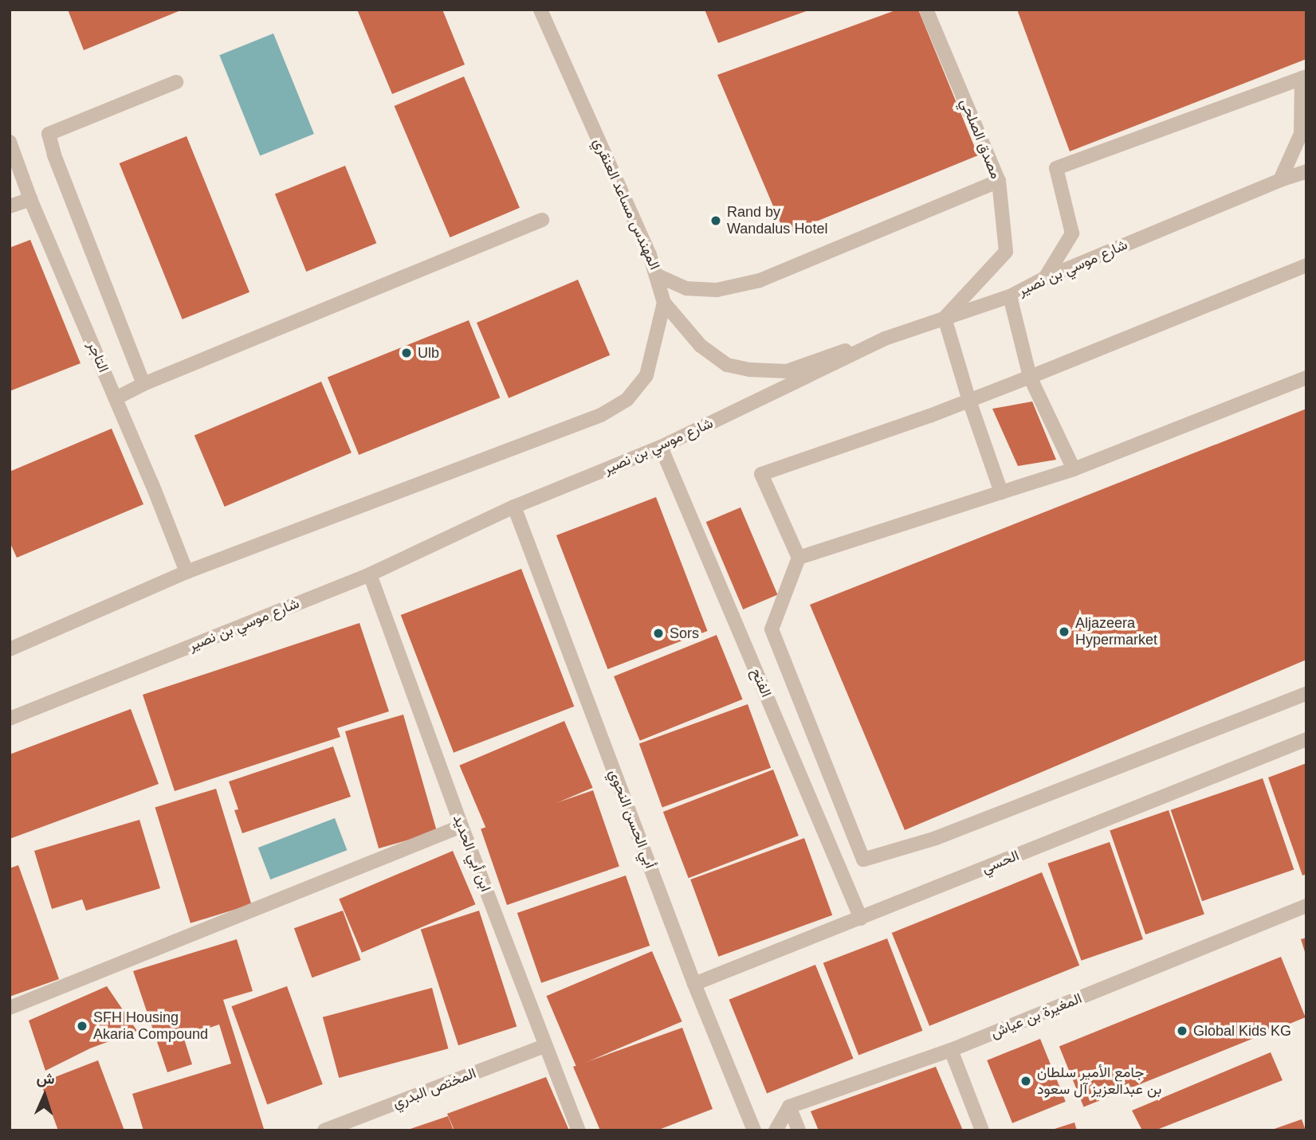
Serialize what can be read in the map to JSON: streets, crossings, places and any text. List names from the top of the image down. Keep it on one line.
{"streets":{"street":["مصدق الصلحي","المهندس مساعد العنقري","شارع موسي بن نصير","التاجر","الفتح","أبي الحسن النحوي","ابن أبي الحديد","الحسي","المغيرة بن عياش","المختص البدري"]},"crossings":[["مصدق الصلحي","شارع موسي بن نصير"],["المهندس مساعد العنقري","التاجر"],["شارع موسي بن نصير","الفتح"],["شارع موسي بن نصير","أبي الحسن النحوي"],["شارع موسي بن نصير","ابن أبي الحديد"],["الفتح","الحسي"],["أبي الحسن النحوي","الحسي"],["ابن أبي الحديد","المختص البدري"]],"places":["Rand by Wandalus Hotel","Ulb","Aljazeera Hypermarket","Sors","SFH Housing Akaria Compound","Global Kids KG","جامع الأمير سلطان بن عبدالعزيز آل سعود"],"north":"top"}
